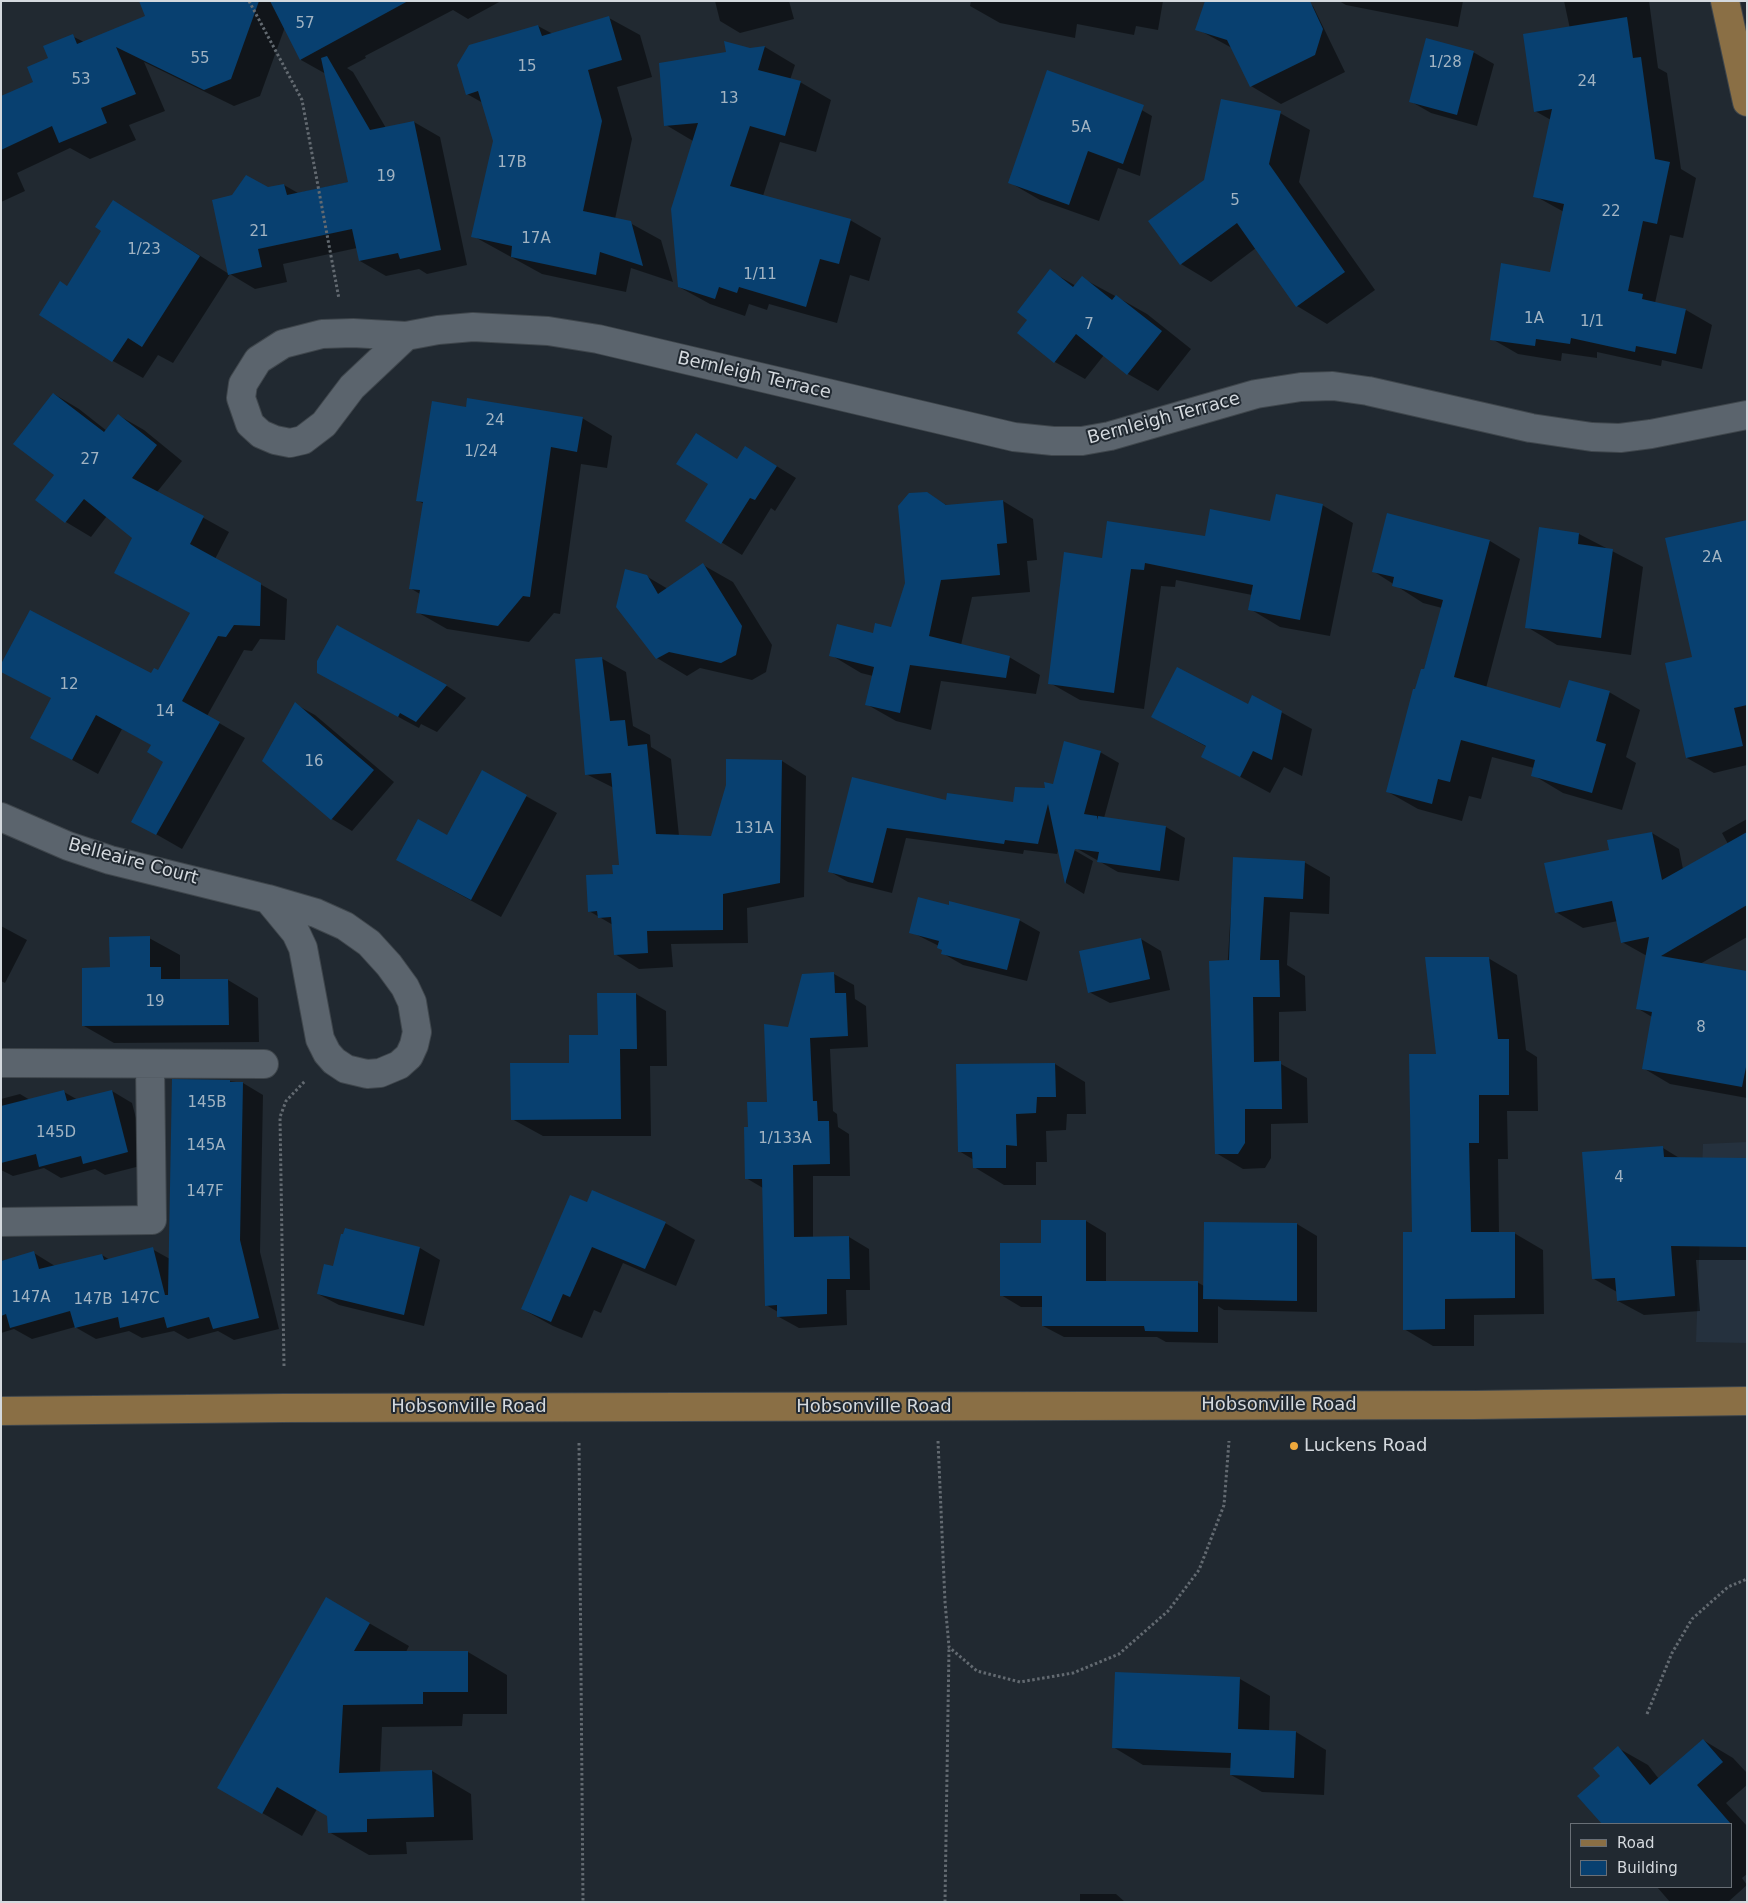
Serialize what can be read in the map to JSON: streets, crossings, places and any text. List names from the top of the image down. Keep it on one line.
{"streets":{"main road":["Hobsonville Road"],"street":["Bernleigh Terrace","Belleaire Court"]},"places":["Luckens Road"],"house_numbers":["57","55","1/28","15","53","24","13","5A","17B","19","5","22","21","17A","1/23","1/11","1A","1/1","7","24","1/24","27","2A","12","14","16","131A","19","8","145B","145D","1/133A","145A","4","147F","147A","147C","147B"],"legend":["Road","Building"]}
